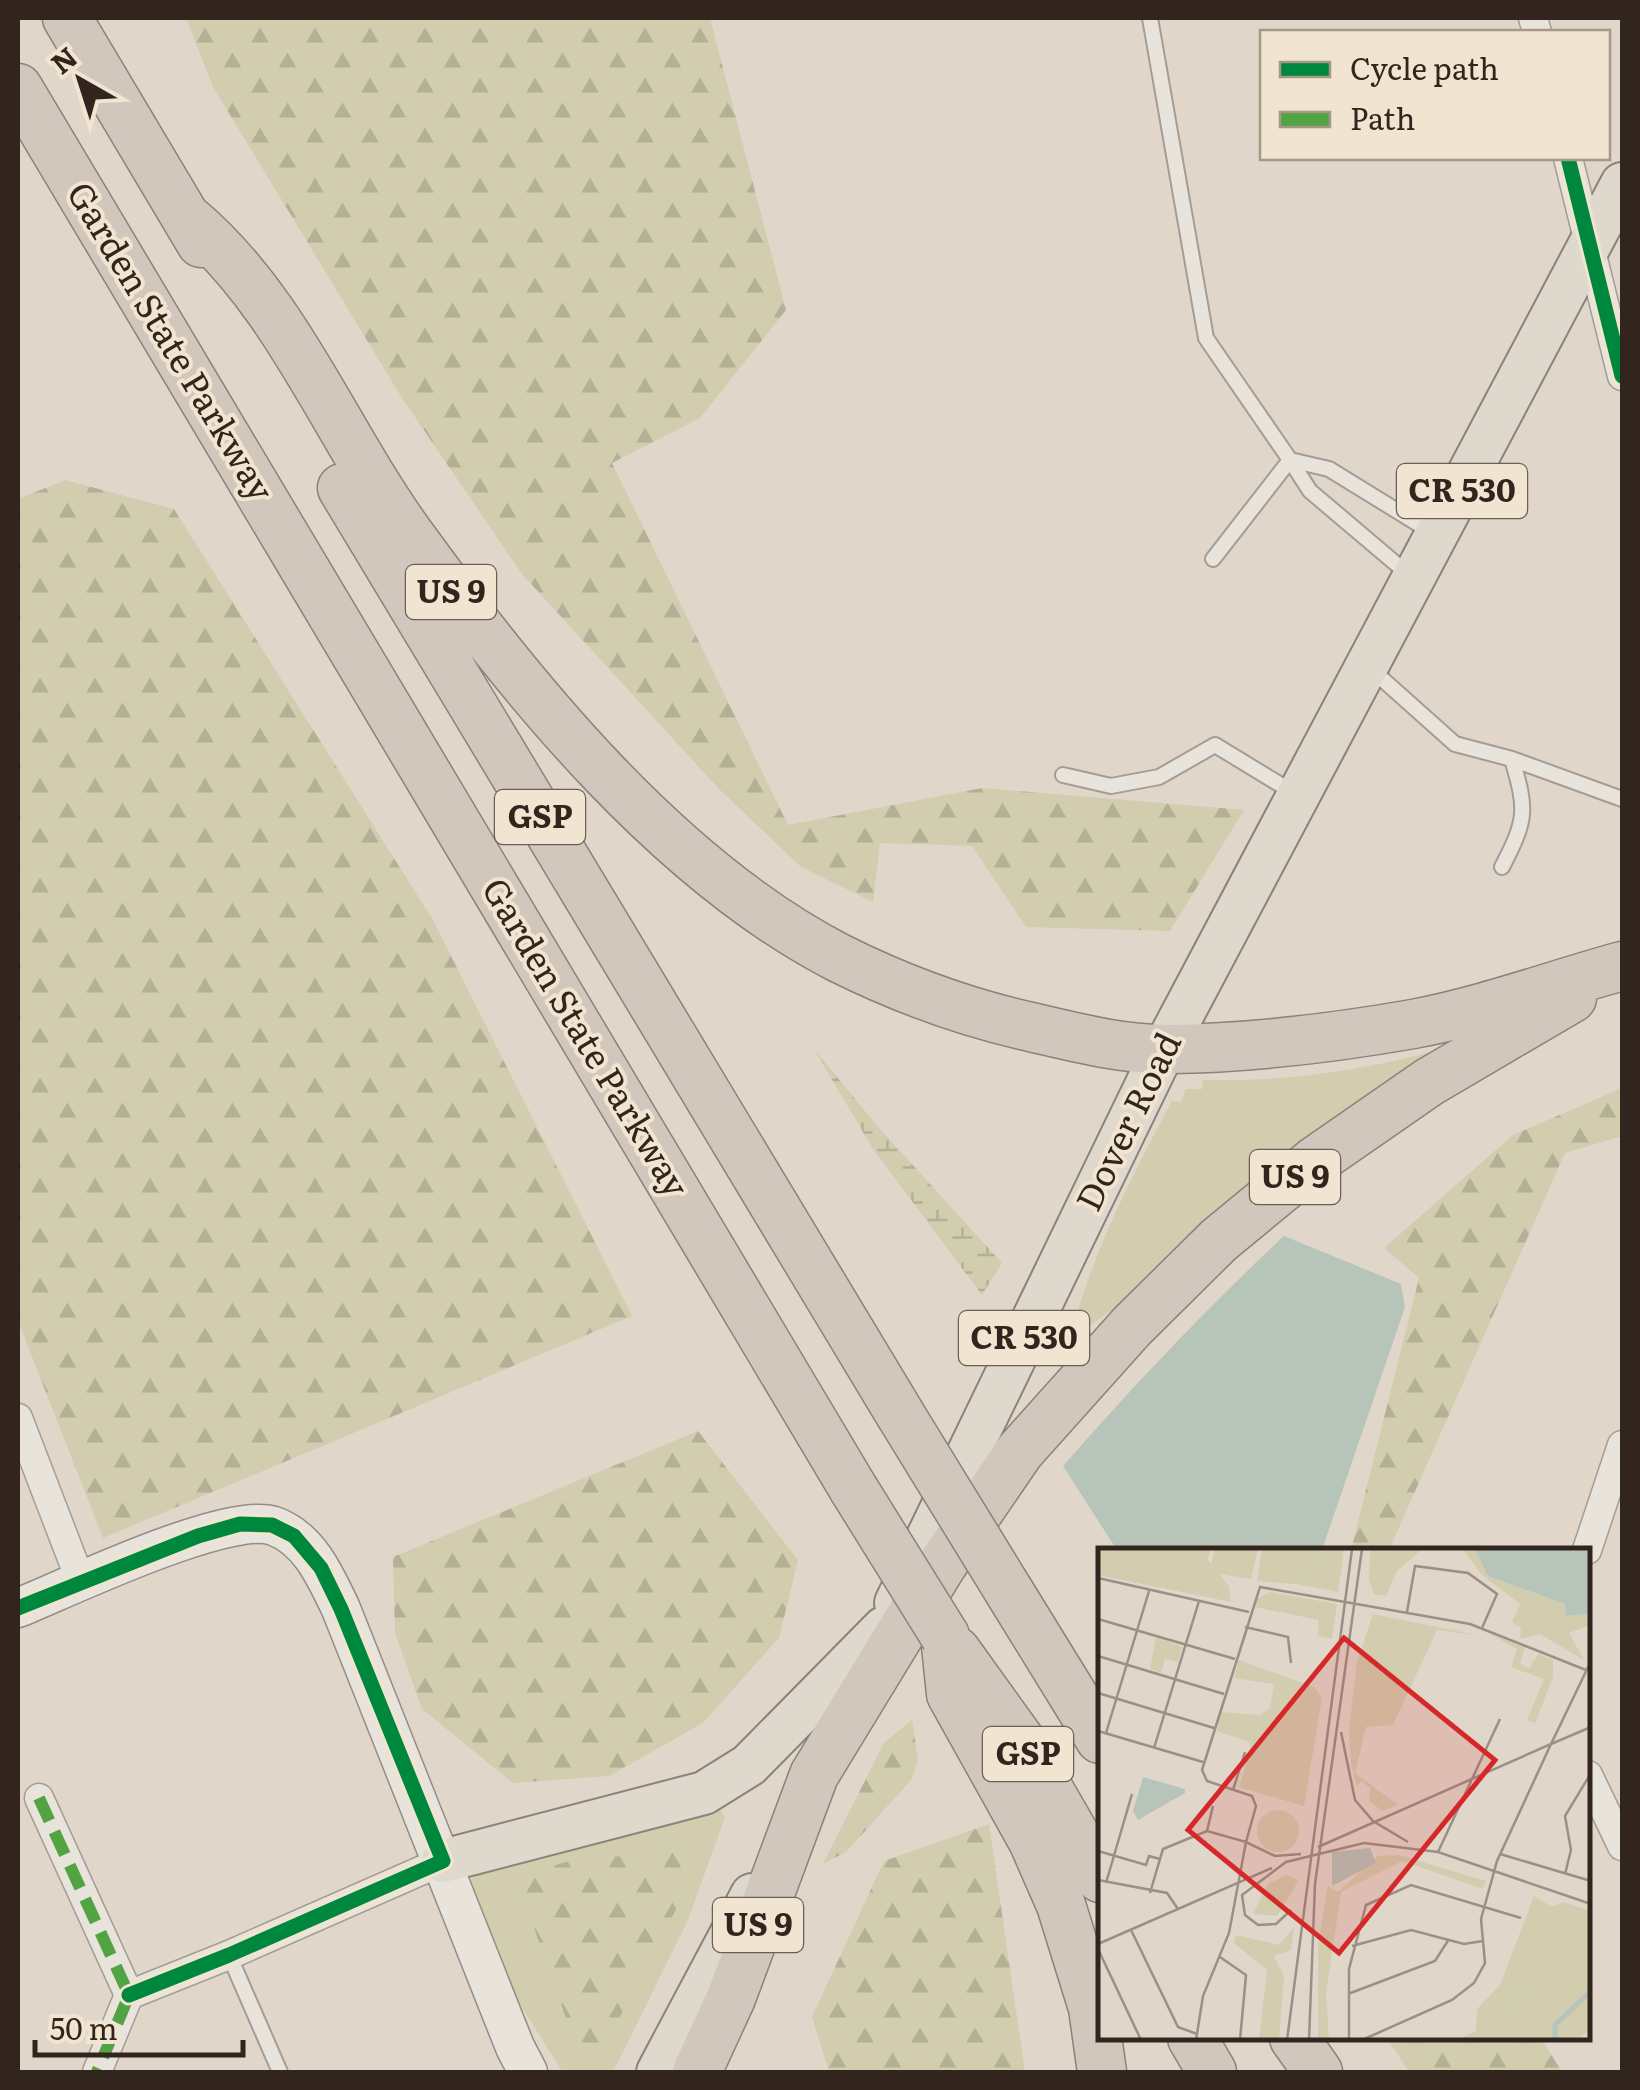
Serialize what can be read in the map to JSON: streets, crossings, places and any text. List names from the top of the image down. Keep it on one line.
{"streets":{"highway":["Garden State Parkway","US 9","GSP"],"main road":["CR 530","Dover Road"]},"crossings":[["Garden State Parkway","US 9"],["US 9","Dover Road"]],"legend":["Cycle path","Path"],"scale_bar":"50 m","north":"top left"}
